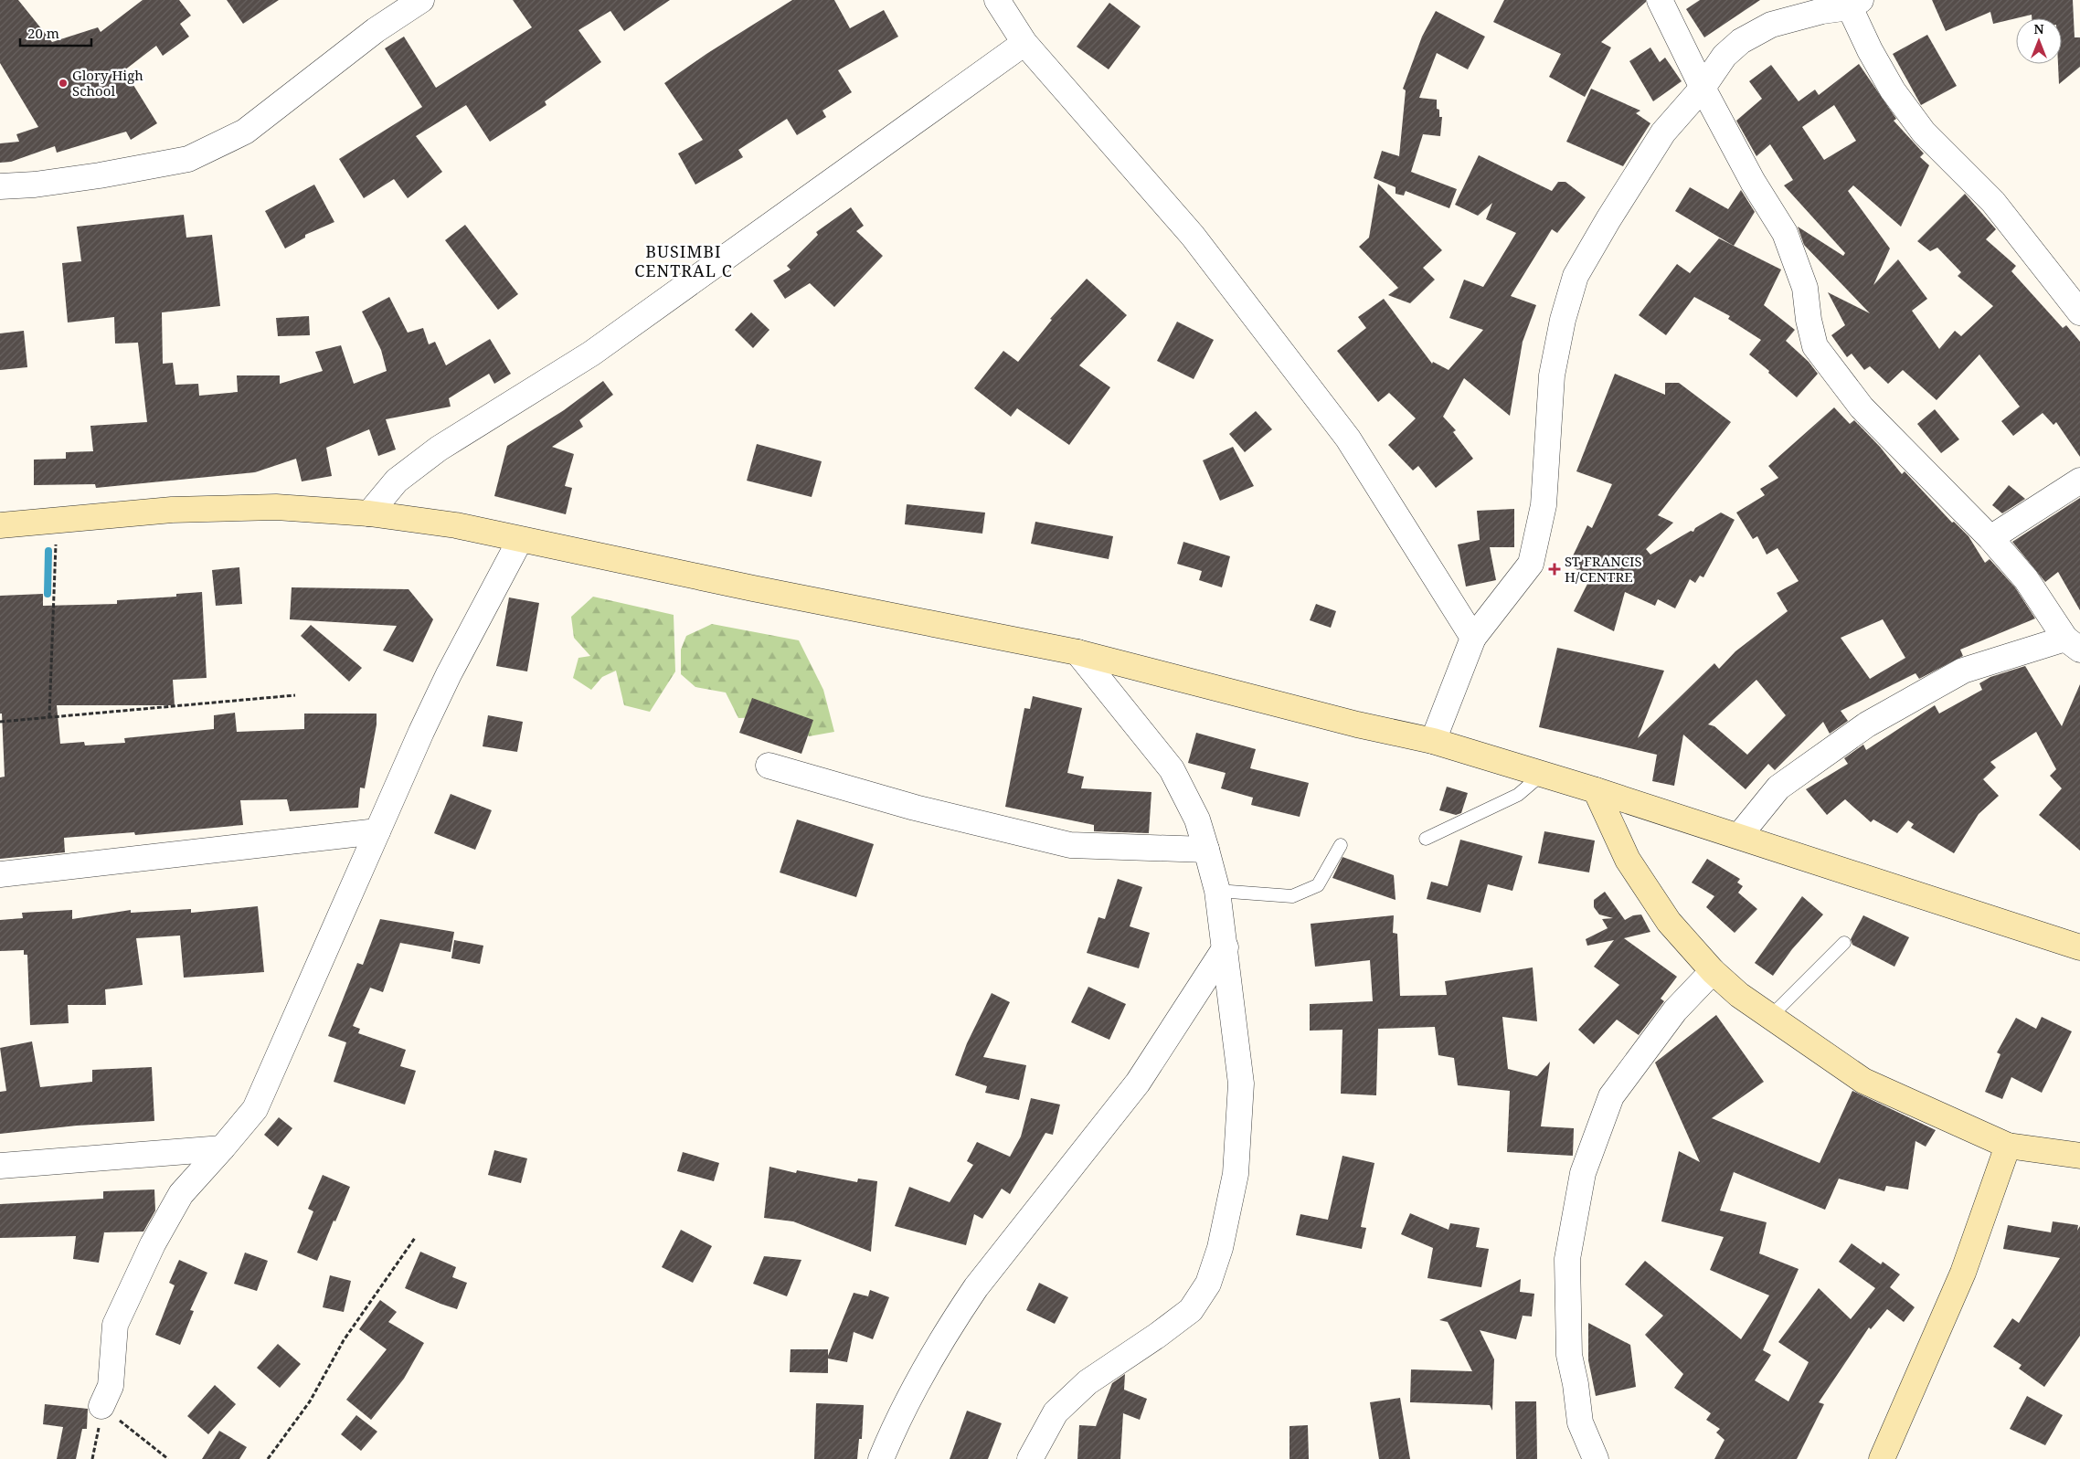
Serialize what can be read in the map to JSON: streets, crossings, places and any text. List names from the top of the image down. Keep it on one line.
{"districts":["BUSIMBI CENTRAL C"],"places":{"other":["Glory High School"],"health":["ST FRANCIS H/CENTRE"]},"scale_bar":"20 m","north":"top"}
